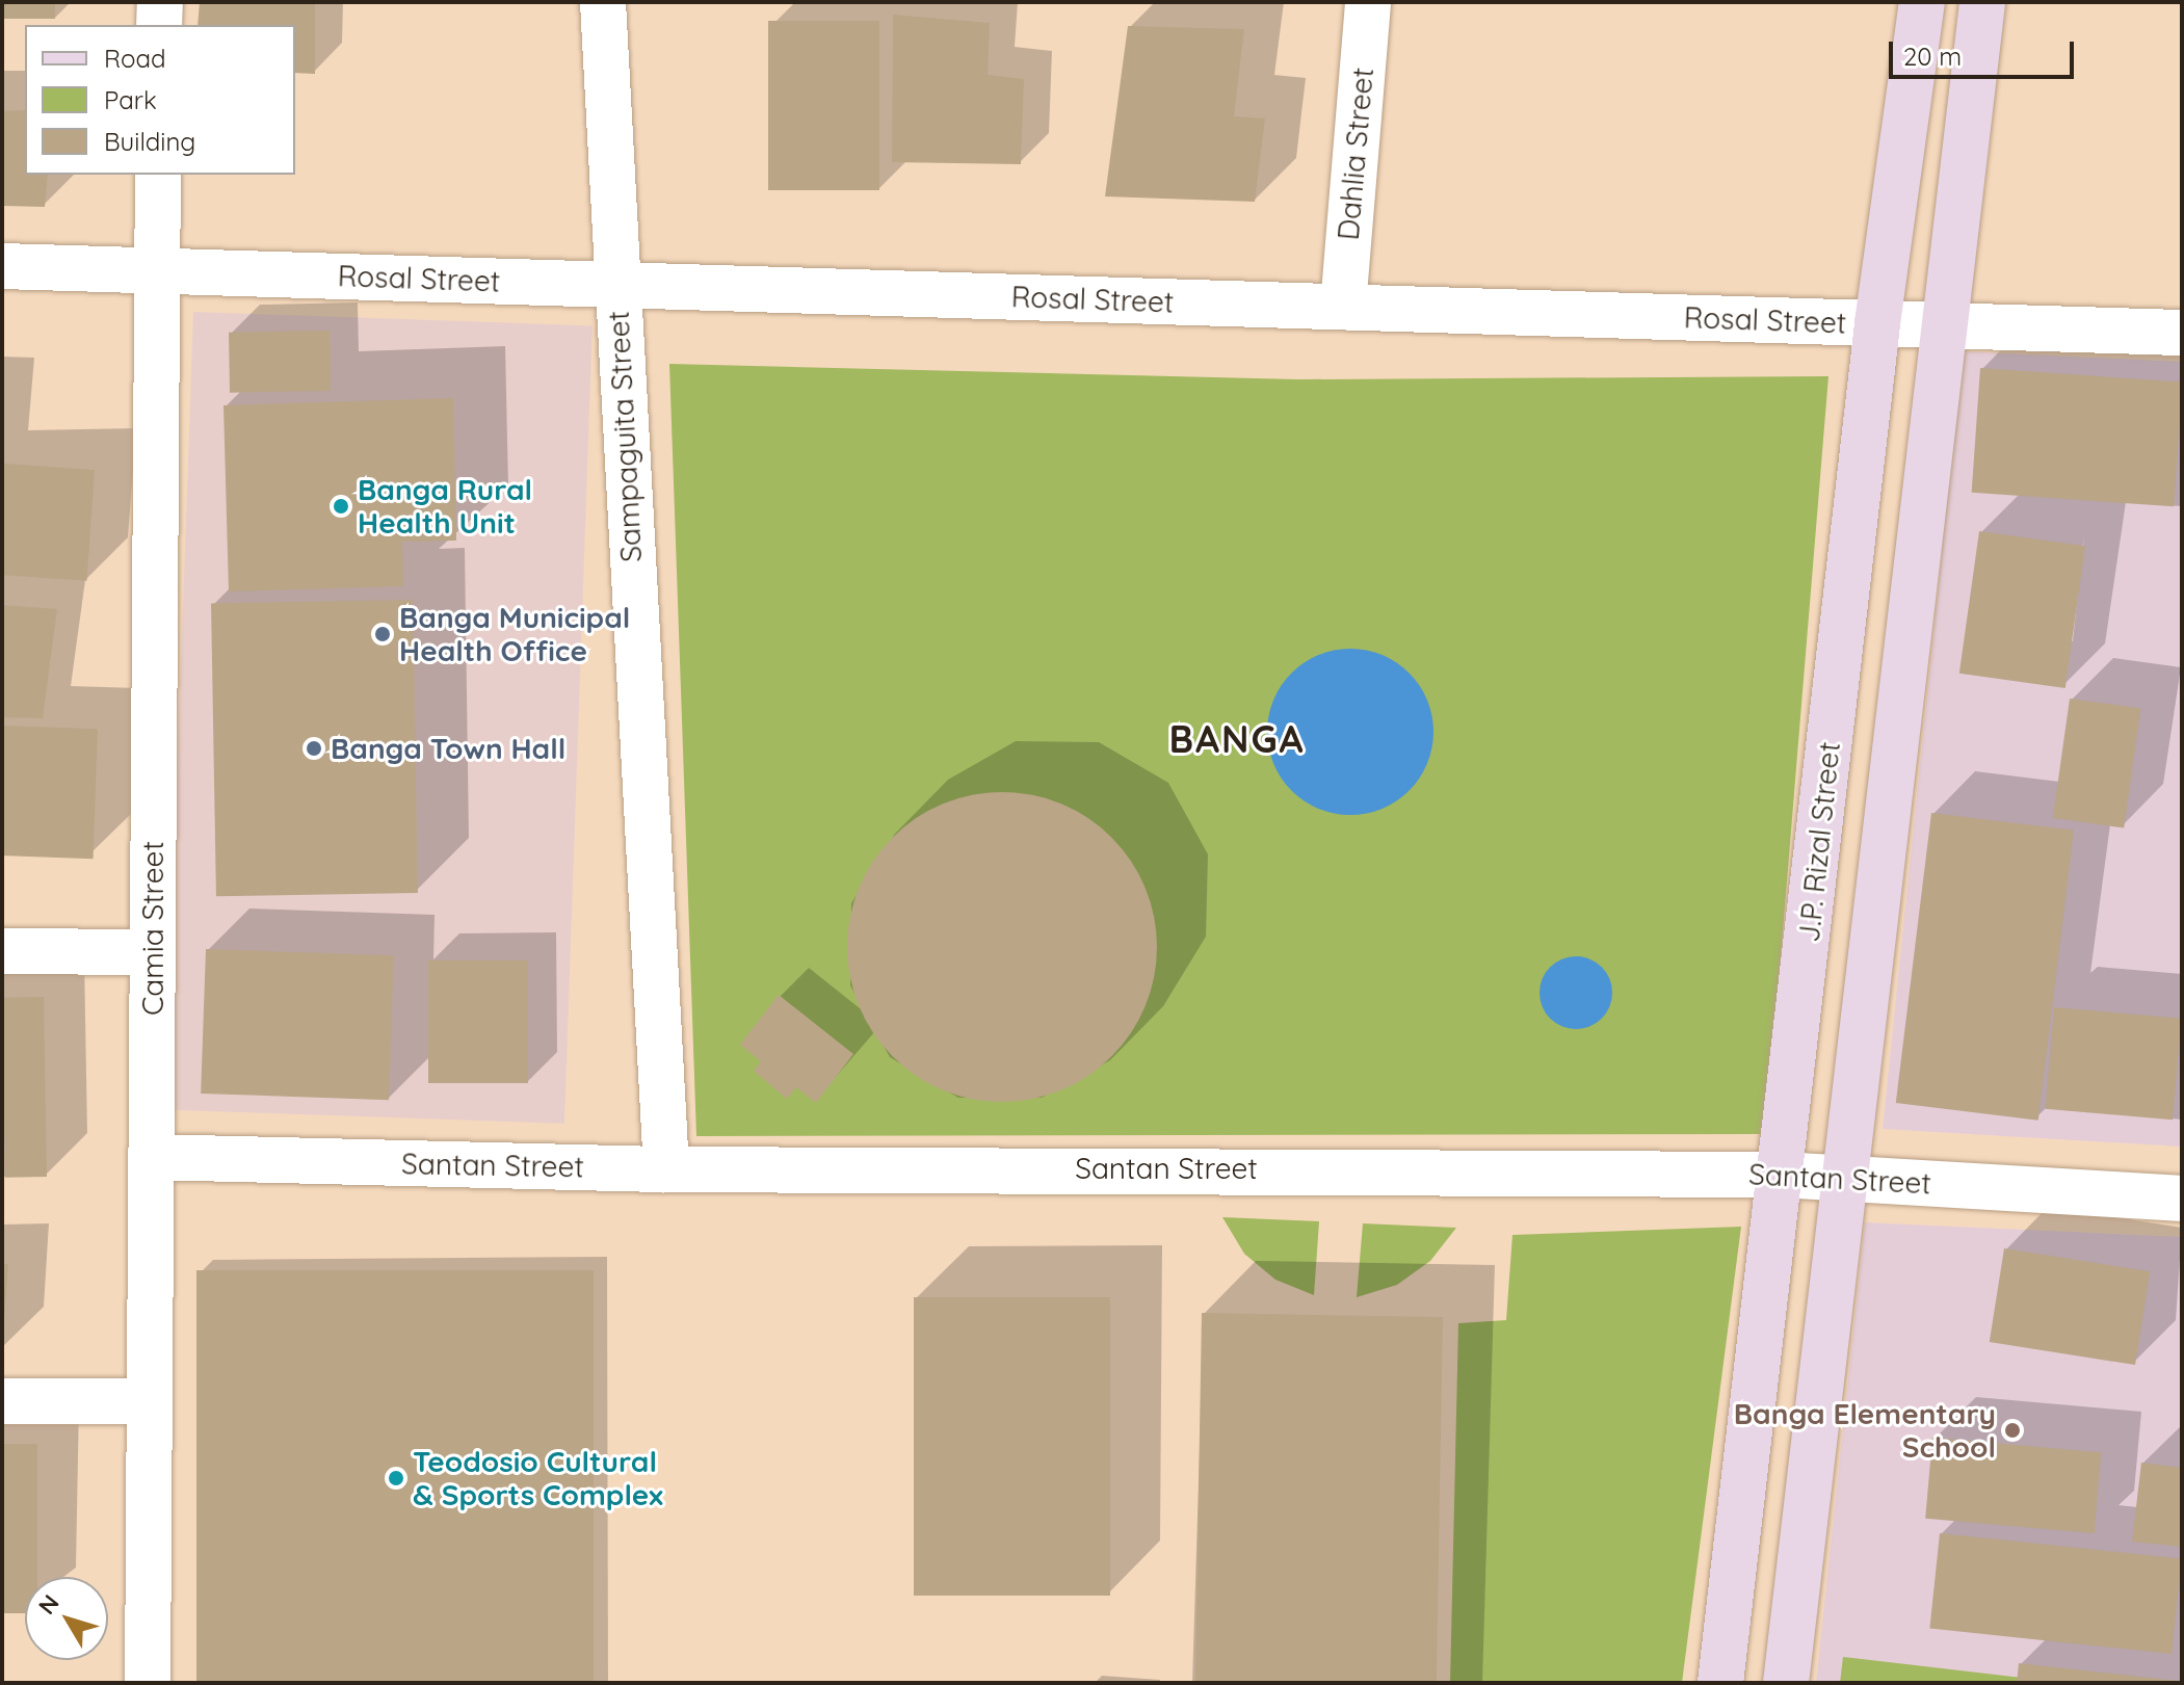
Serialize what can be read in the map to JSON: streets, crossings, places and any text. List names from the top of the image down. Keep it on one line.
{"streets":{"main road":["J.P. Rizal Street"],"street":["Dahlia Street","Rosal Street","Sampaguita Street","Camia Street","Santan Street"]},"crossings":[["Dahlia Street","Rosal Street"],["Rosal Street","Sampaguita Street"],["Rosal Street","J.P. Rizal Street"],["Rosal Street","Camia Street"],["Sampaguita Street","Santan Street"],["J.P. Rizal Street","Santan Street"],["Camia Street","Santan Street"]],"districts":["BANGA"],"places":["Banga Rural Health Unit","Banga Municipal Health Office","Banga Town Hall","Banga Elementary School","Teodosio Cultural & Sports Complex"],"legend":["Road","Park","Building"],"scale_bar":"20 m","north":"top left"}
